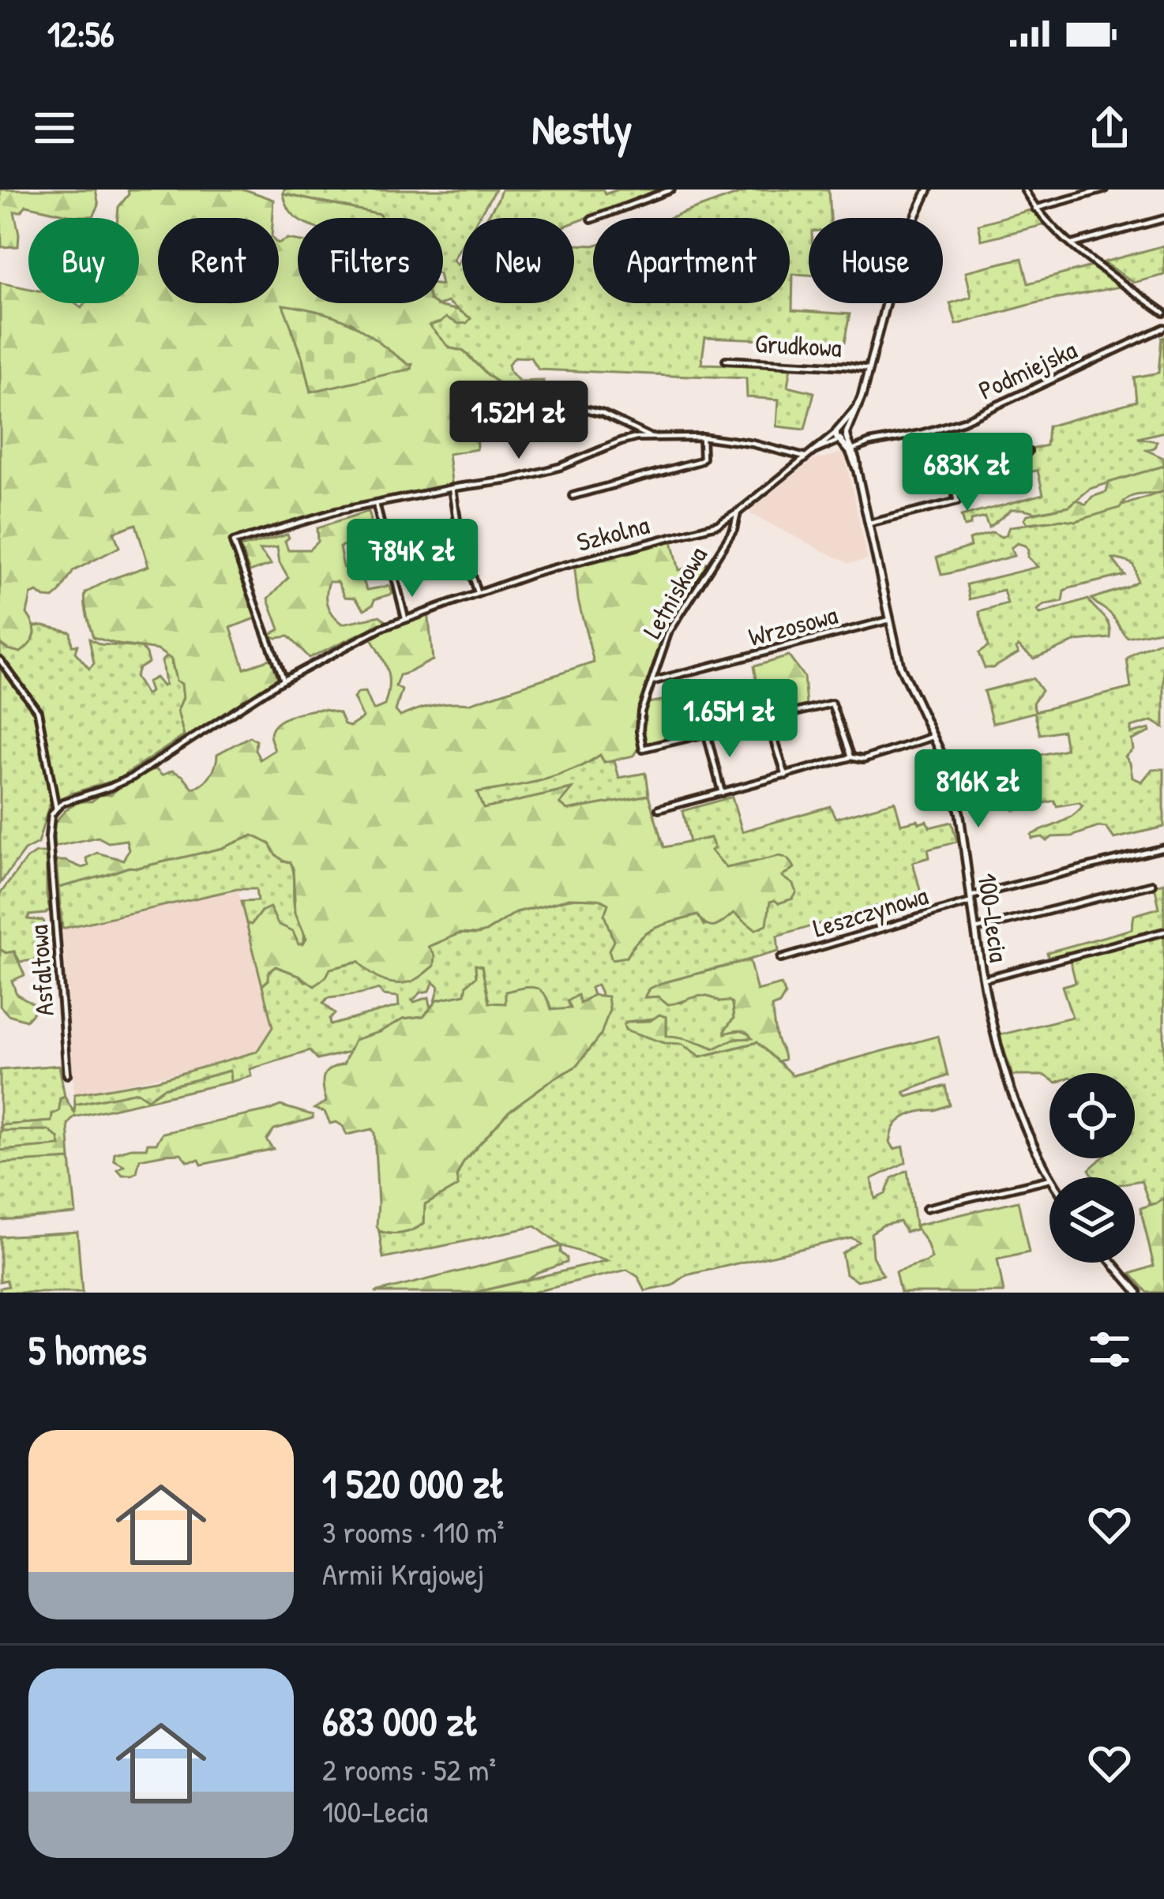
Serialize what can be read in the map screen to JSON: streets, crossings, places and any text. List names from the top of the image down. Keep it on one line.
{"streets":{"street":["Grudkowa","Podmiejska","Szkolna","Letniskowa","Wrzosowa","Leszczynowa","100-Lecia","Asfaltowa"]},"crossings":[["Podmiejska","100-Lecia"],["Szkolna","Letniskowa"],["Szkolna","100-Lecia"],["Szkolna","Asfaltowa"],["Letniskowa","Wrzosowa"],["Wrzosowa","100-Lecia"],["Leszczynowa","100-Lecia"]],"page":{"status":"12:56","header":"Nestly","chip":["Buy","Rent","Filters","New","Apartment","House"],"price":["1.52M zł","683K zł","784K zł","1.65M zł","816K zł"],"heading":"5 homes","list":[{"name":"1 520 000 zł","note":"3 rooms · 110 m² · Armii Krajowej"},{"name":"683 000 zł","note":"2 rooms · 52 m² · 100-Lecia"}]}}
